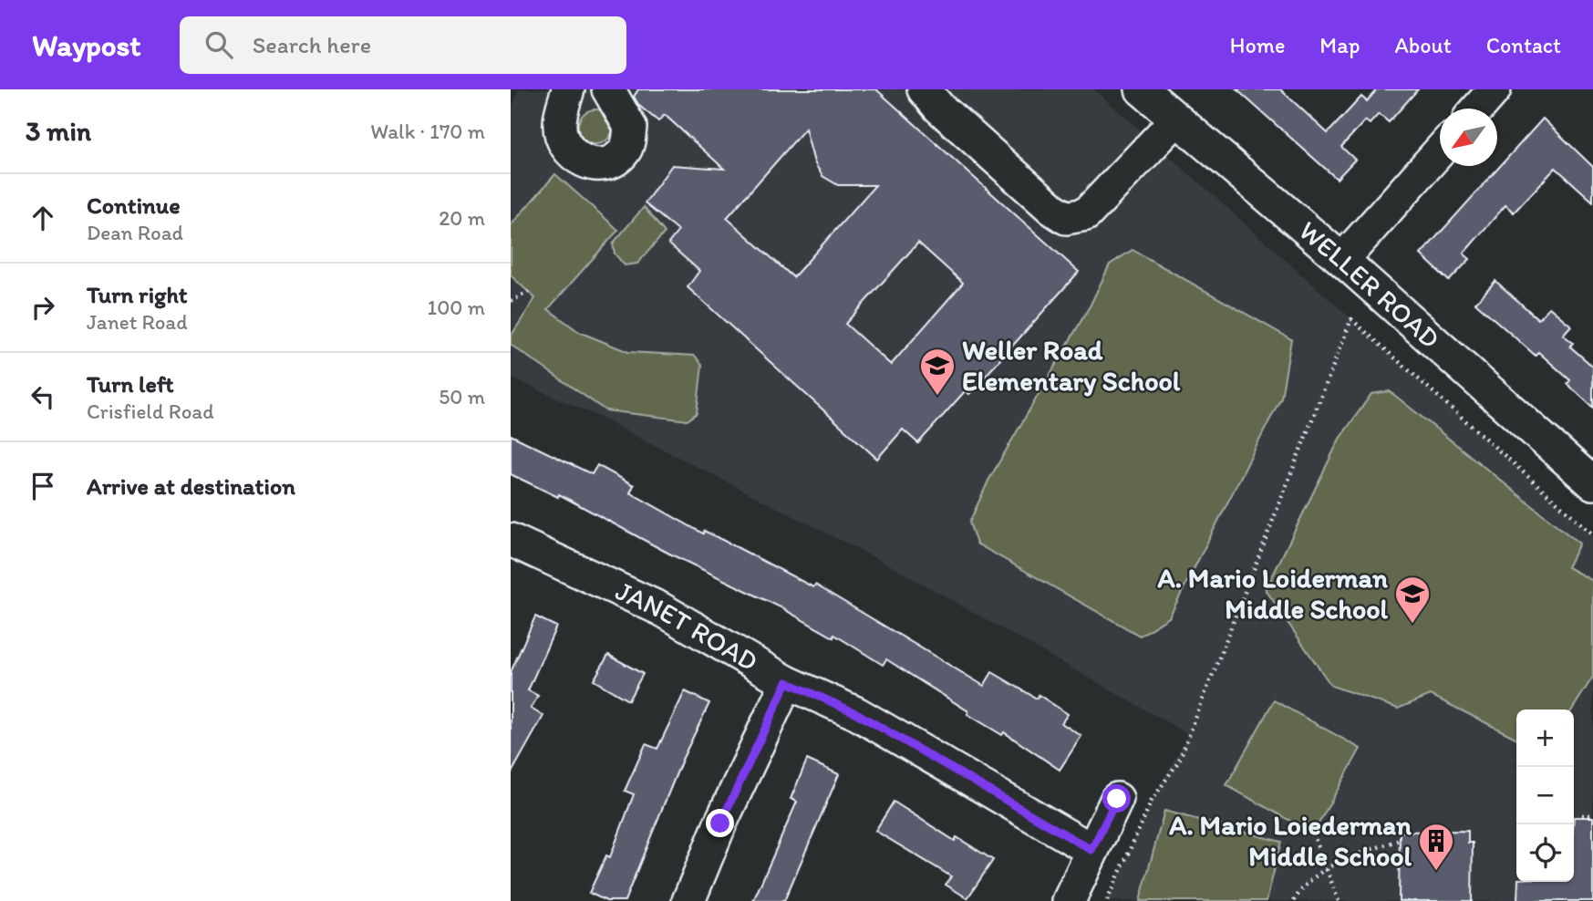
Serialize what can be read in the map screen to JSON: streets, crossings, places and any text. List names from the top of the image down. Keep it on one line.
{"streets":{"street":["WELLER ROAD","JANET ROAD"]},"places":{"school or university":["Weller Road Elementary School","A. Mario Loiderman Middle School"],"building":["A. Mario Loiederman Middle School"]},"north":"bottom left","page":{"header":"Waypost","search":"Search here","nav":["Home","Map","About","Contact"],"heading":["3 min","Walk · 170 m"],"list":[["Continue","Dean Road","20 m"],["Turn right","Janet Road","100 m"],["Turn left","Crisfield Road","50 m"],"Arrive at destination"],"map_buttons":["+","−"]}}
